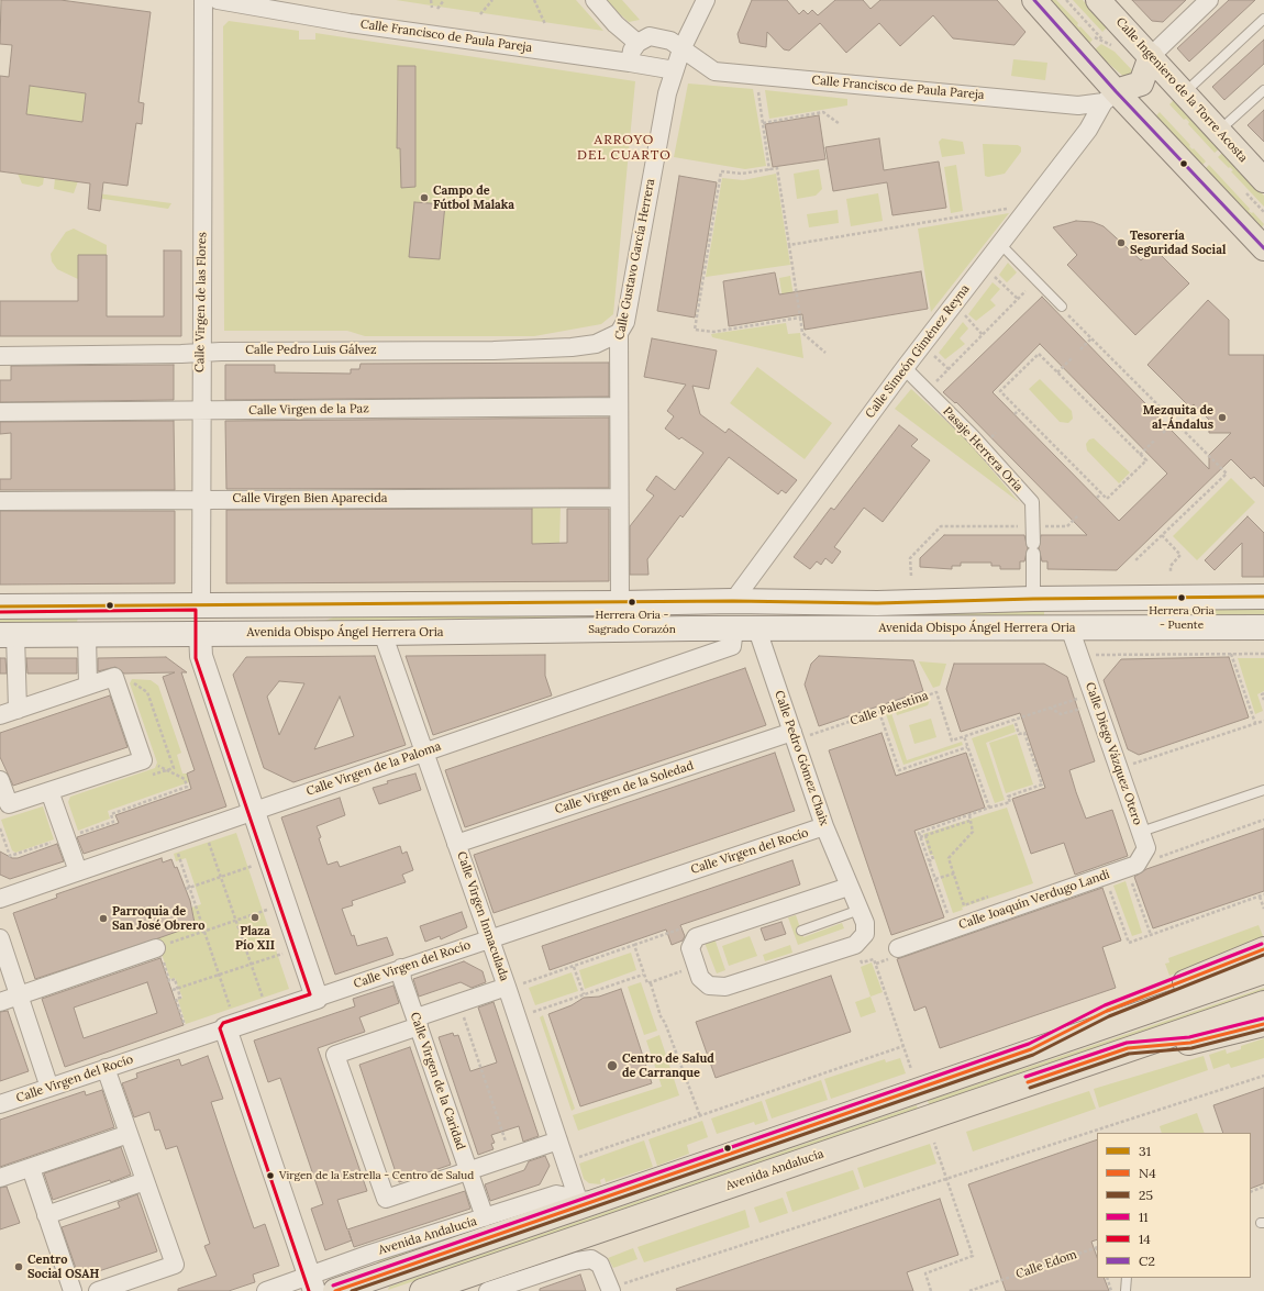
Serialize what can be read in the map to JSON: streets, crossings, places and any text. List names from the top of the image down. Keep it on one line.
{"streets":{"main road":["Calle Ingeniero de la Torre Acosta","Avenida Obispo Ángel Herrera Oria","Avenida Andalucía"],"street":["Calle Francisco de Paula Pareja","Calle Gustavo García Herrera","Calle Virgen de las Flores","Calle Pedro Luis Gálvez","Calle Simeón Giménez Reyna","Calle Virgen de la Paz","Pasaje Herrera Oria","Calle Virgen Bien Aparecida","Calle Diego Vázquez Otero","Calle Pedro Gómez Chaix","Calle Virgen de la Paloma","Calle Virgen de la Soledad","Calle Virgen del Rocío","Calle Joaquín Verdugo Landi","Calle Virgen Inmaculada","Calle Virgen de la Caridad"],"path":["Calle Palestina","Calle Edom"]},"crossings":[["Calle Francisco de Paula Pareja","Calle Gustavo García Herrera"],["Calle Francisco de Paula Pareja","Calle Simeón Giménez Reyna"],["Calle Gustavo García Herrera","Calle Pedro Luis Gálvez"],["Calle Gustavo García Herrera","Calle Virgen de la Paz"],["Calle Gustavo García Herrera","Calle Virgen Bien Aparecida"],["Calle Virgen de las Flores","Calle Pedro Luis Gálvez"],["Calle Virgen de las Flores","Calle Virgen de la Paz"],["Calle Virgen de las Flores","Calle Virgen Bien Aparecida"],["Calle Simeón Giménez Reyna","Pasaje Herrera Oria"],["Calle Simeón Giménez Reyna","Avenida Obispo Ángel Herrera Oria"],["Avenida Obispo Ángel Herrera Oria","Calle Diego Vázquez Otero"],["Avenida Obispo Ángel Herrera Oria","Calle Pedro Gómez Chaix"],["Avenida Obispo Ángel Herrera Oria","Calle Virgen de la Paloma"],["Avenida Obispo Ángel Herrera Oria","Calle Virgen Inmaculada"],["Calle Palestina","Calle Pedro Gómez Chaix"],["Calle Palestina","Calle Virgen de la Soledad"],["Calle Pedro Gómez Chaix","Calle Virgen de la Paloma"],["Calle Pedro Gómez Chaix","Calle Virgen de la Soledad"],["Calle Pedro Gómez Chaix","Calle Virgen del Rocío"],["Calle Virgen de la Paloma","Calle Virgen Inmaculada"],["Calle Virgen de la Soledad","Calle Virgen Inmaculada"],["Calle Virgen del Rocío","Calle Virgen Inmaculada"],["Calle Virgen del Rocío","Calle Virgen de la Caridad"],["Calle Virgen Inmaculada","Avenida Andalucía"],["Calle Virgen de la Caridad","Avenida Andalucía"]],"districts":["ARROYO DEL CUARTO"],"places":["Campo de Fútbol Malaka","Tesorería Seguridad Social","Mezquita de al-Ándalus","Herrera Oria - Puente","Herrera Oria - Sagrado Corazón","Plaza Pío XII","Parroquia de San José Obrero","Centro de Salud de Carranque","Virgen de la Estrella - Centro de Salud","Centro Social OSAH"],"lines":["transit line C2","transit line 31","transit line 14","transit line 11","transit line N4","transit line 25"],"legend":["31","N4","25","11","14","C2"]}
